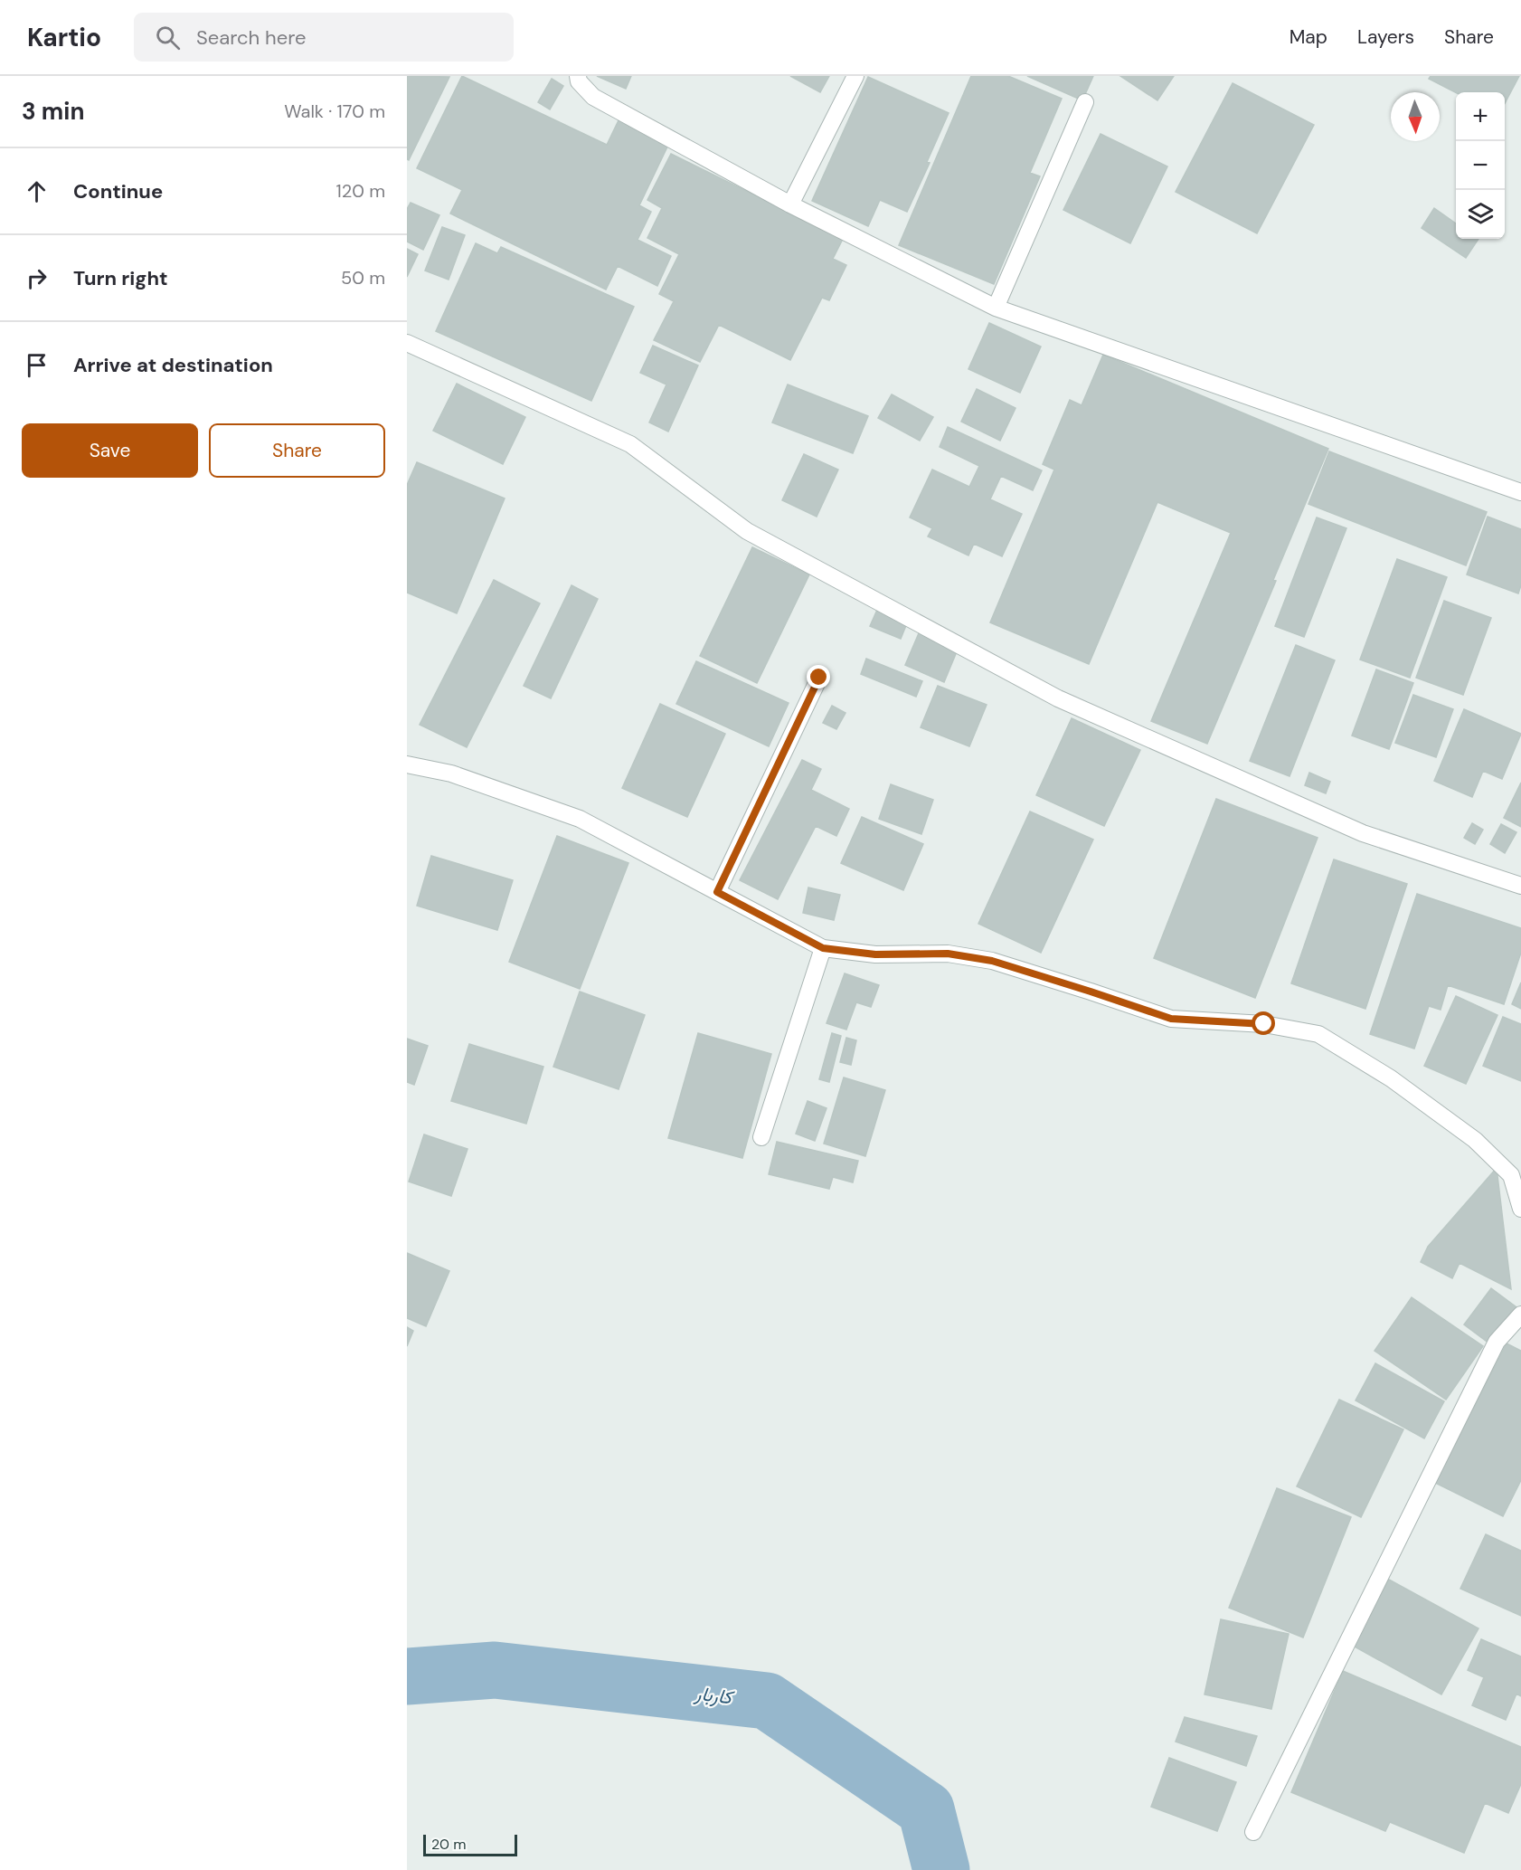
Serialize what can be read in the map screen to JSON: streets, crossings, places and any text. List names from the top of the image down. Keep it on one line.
{"water":["کاربار"],"scale_bar":"20 m","north":"bottom","page":{"header":"Kartio","search":"Search here","nav":["Map","Layers","Share"],"heading":["3 min","Walk · 170 m"],"map_buttons":["+","−"],"list":[["Continue","120 m"],["Turn right","50 m"],"Arrive at destination"],"buttons":["Save","Share"],"scale":"20 m"}}
